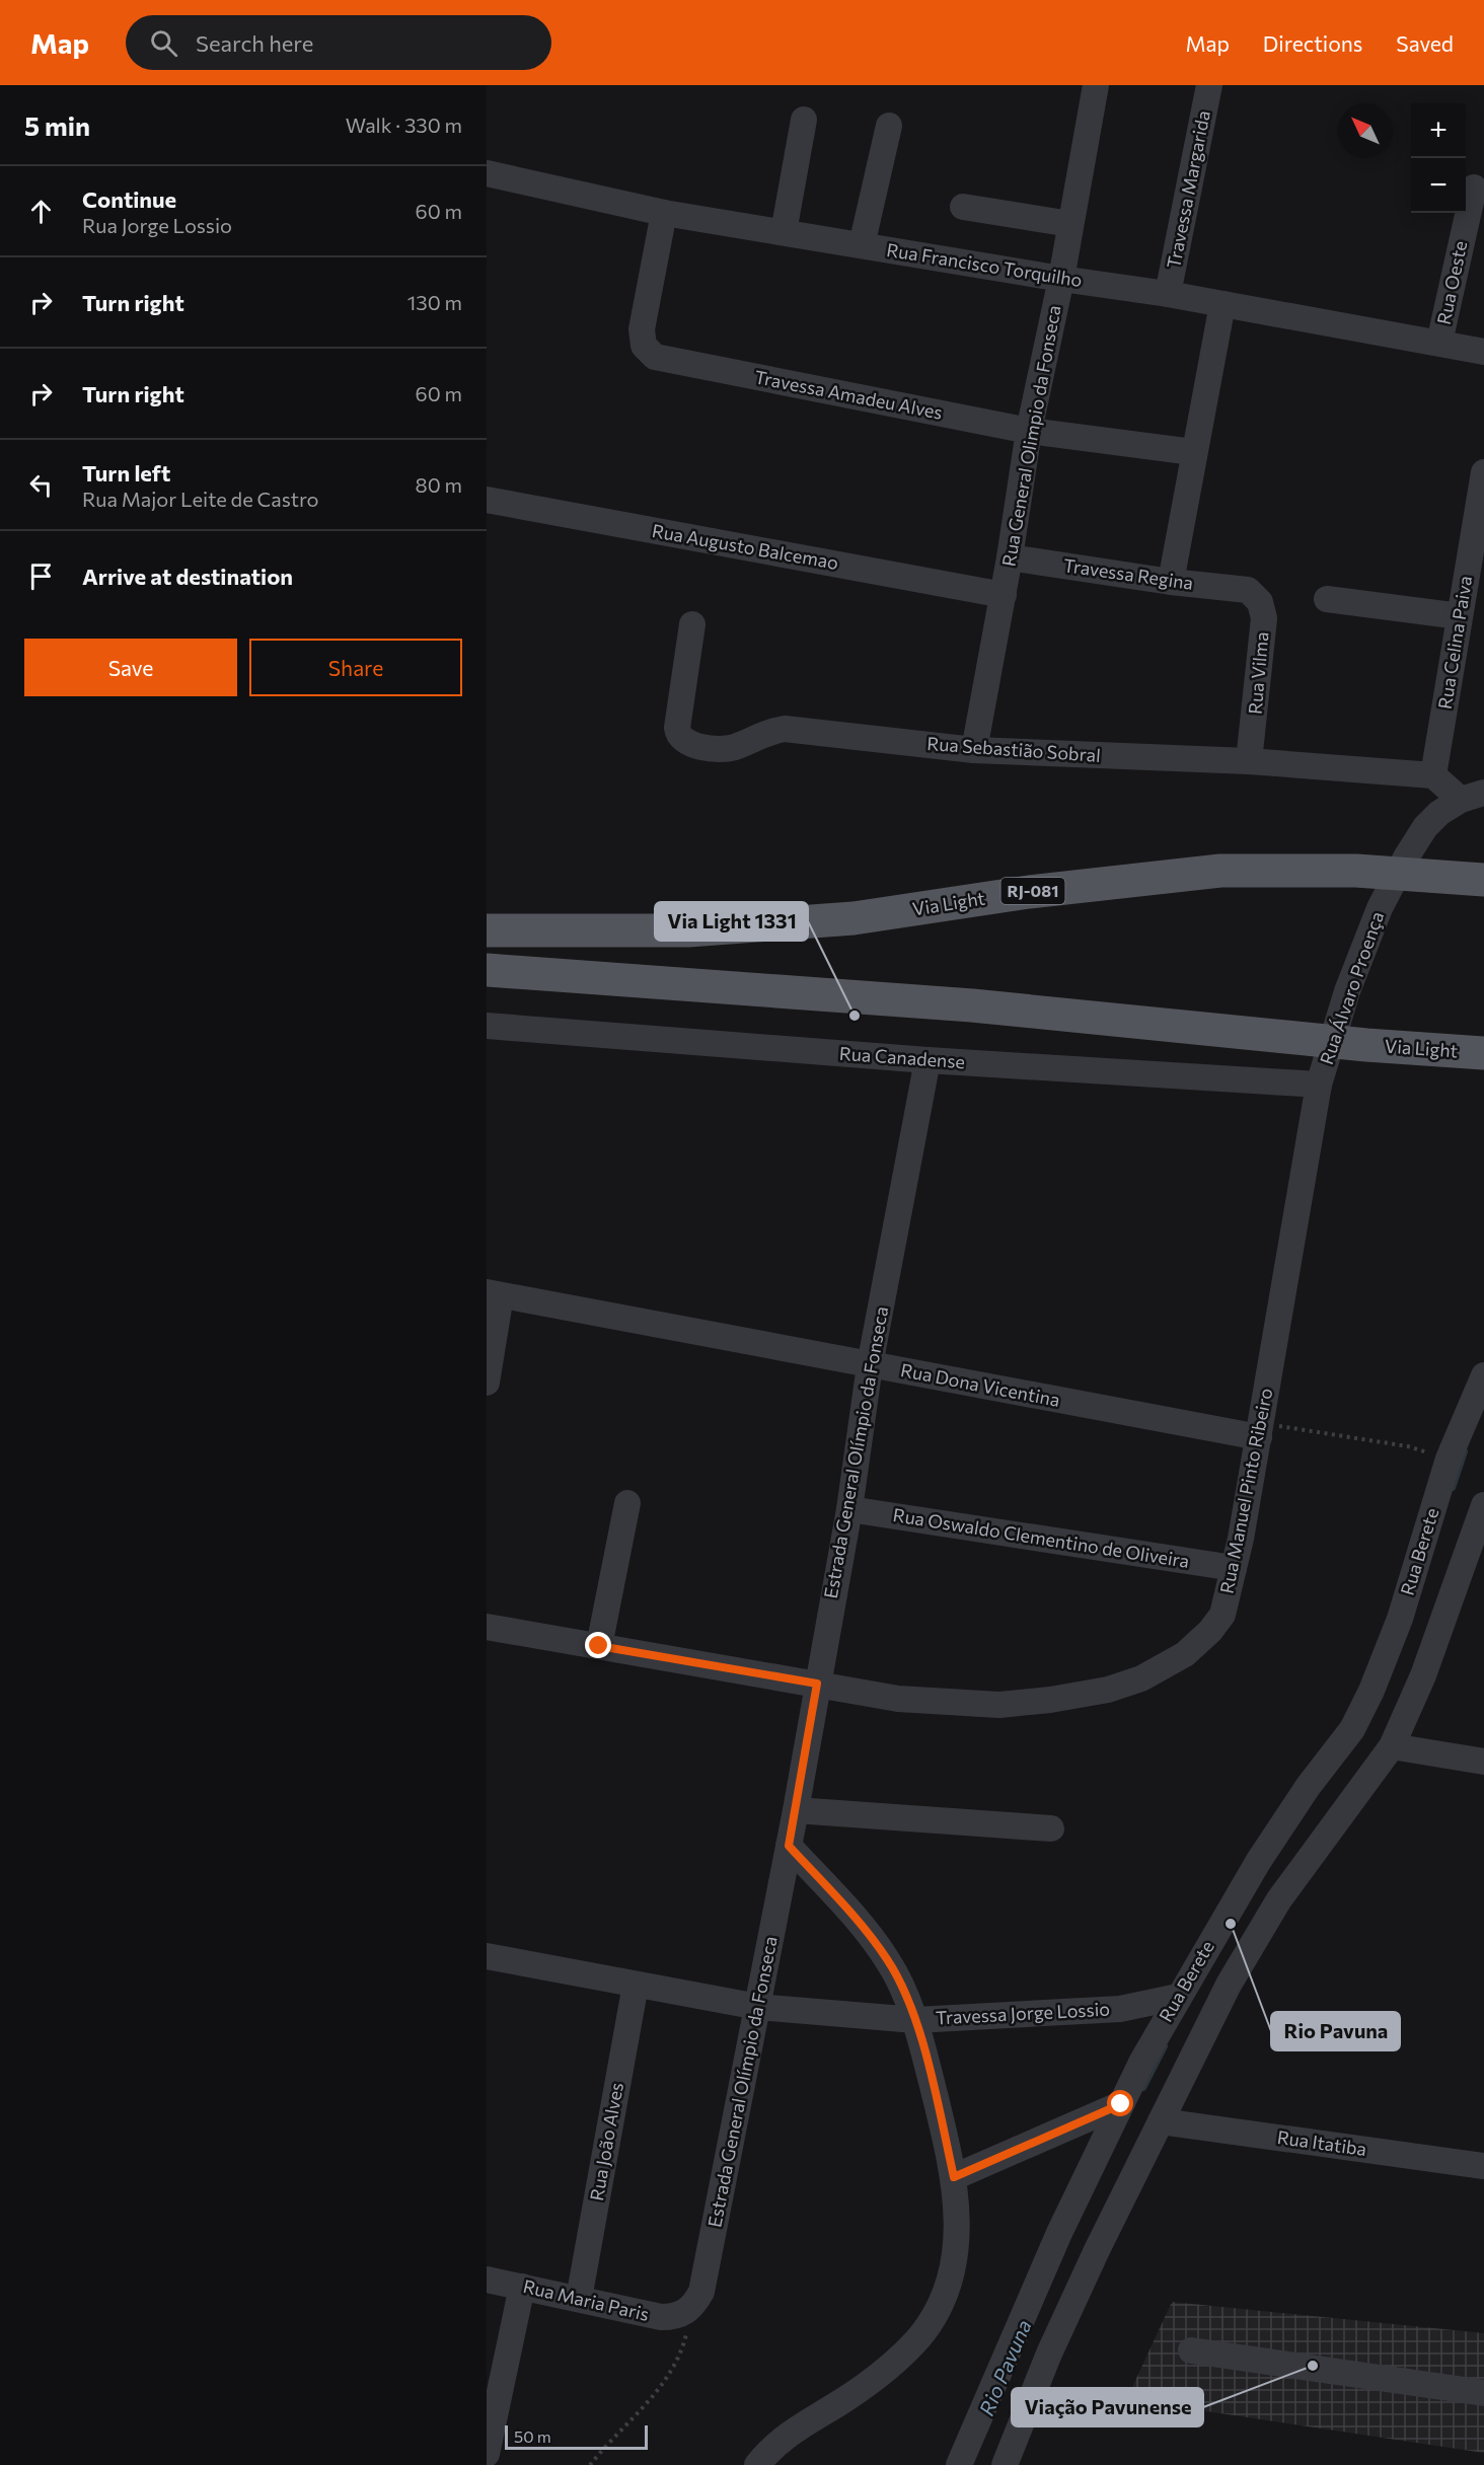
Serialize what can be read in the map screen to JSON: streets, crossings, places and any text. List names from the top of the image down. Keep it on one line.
{"streets":{"main road":["RJ-081","Via Light"],"street":["Travessa Margarida","Rua Francisco Torquilho","Rua Oeste","Travessa Amadeu Alves","Rua General Olimpio da Fonseca","Rua Augusto Balcemao","Travessa Regina","Rua Celina Paiva","Rua Vilma","Rua Sebastião Sobral","Rua Álvaro Proença","Rua Canadense","Rua Dona Vicentina","Estrada General Olímpio da Fonseca","Rua Manuel Pinto Ribeiro","Rua Oswaldo Clementino de Oliveira","Rua Berete","Travessa Jorge Lossio","Rua João Alves","Rua Itatiba","Rua Maria Paris"]},"crossings":[["Travessa Margarida","Rua Francisco Torquilho"],["Rua Francisco Torquilho","Rua Oeste"],["Rua Francisco Torquilho","Travessa Amadeu Alves"],["Rua Francisco Torquilho","Rua General Olimpio da Fonseca"],["Travessa Amadeu Alves","Rua General Olimpio da Fonseca"],["Rua General Olimpio da Fonseca","Rua Augusto Balcemao"],["Rua General Olimpio da Fonseca","Travessa Regina"],["Rua General Olimpio da Fonseca","Rua Sebastião Sobral"],["Travessa Regina","Rua Vilma"],["Rua Celina Paiva","Rua Sebastião Sobral"],["Rua Vilma","Rua Sebastião Sobral"],["Rua Álvaro Proença","Rua Canadense"],["Rua Álvaro Proença","Rua Manuel Pinto Ribeiro"],["Rua Canadense","Estrada General Olímpio da Fonseca"],["Rua Canadense","Rua Manuel Pinto Ribeiro"],["Rua Dona Vicentina","Estrada General Olímpio da Fonseca"],["Rua Dona Vicentina","Rua Manuel Pinto Ribeiro"],["Estrada General Olímpio da Fonseca","Rua Manuel Pinto Ribeiro"],["Estrada General Olímpio da Fonseca","Rua Oswaldo Clementino de Oliveira"],["Estrada General Olímpio da Fonseca","Travessa Jorge Lossio"],["Estrada General Olímpio da Fonseca","Rua Maria Paris"],["Rua Manuel Pinto Ribeiro","Rua Oswaldo Clementino de Oliveira"],["Rua Berete","Travessa Jorge Lossio"],["Rua Berete","Rua Itatiba"],["Travessa Jorge Lossio","Rua João Alves"],["Rua João Alves","Rua Maria Paris"]],"water":["Rio Pavuna"],"places":["Via Light 1331","Rio Pavuna","Viação Pavunense"],"scale_bar":"50 m","north":"top left","page":{"header":"Map","search":"Search here","nav":["Map","Directions","Saved"],"heading":["5 min","Walk · 330 m"],"map_buttons":["+","−"],"list":[["Continue","Rua Jorge Lossio","60 m"],["Turn right","130 m"],["Turn right","60 m"],["Turn left","Rua Major Leite de Castro","80 m"],"Arrive at destination"],"buttons":["Save","Share"],"scale":"50 m"}}
